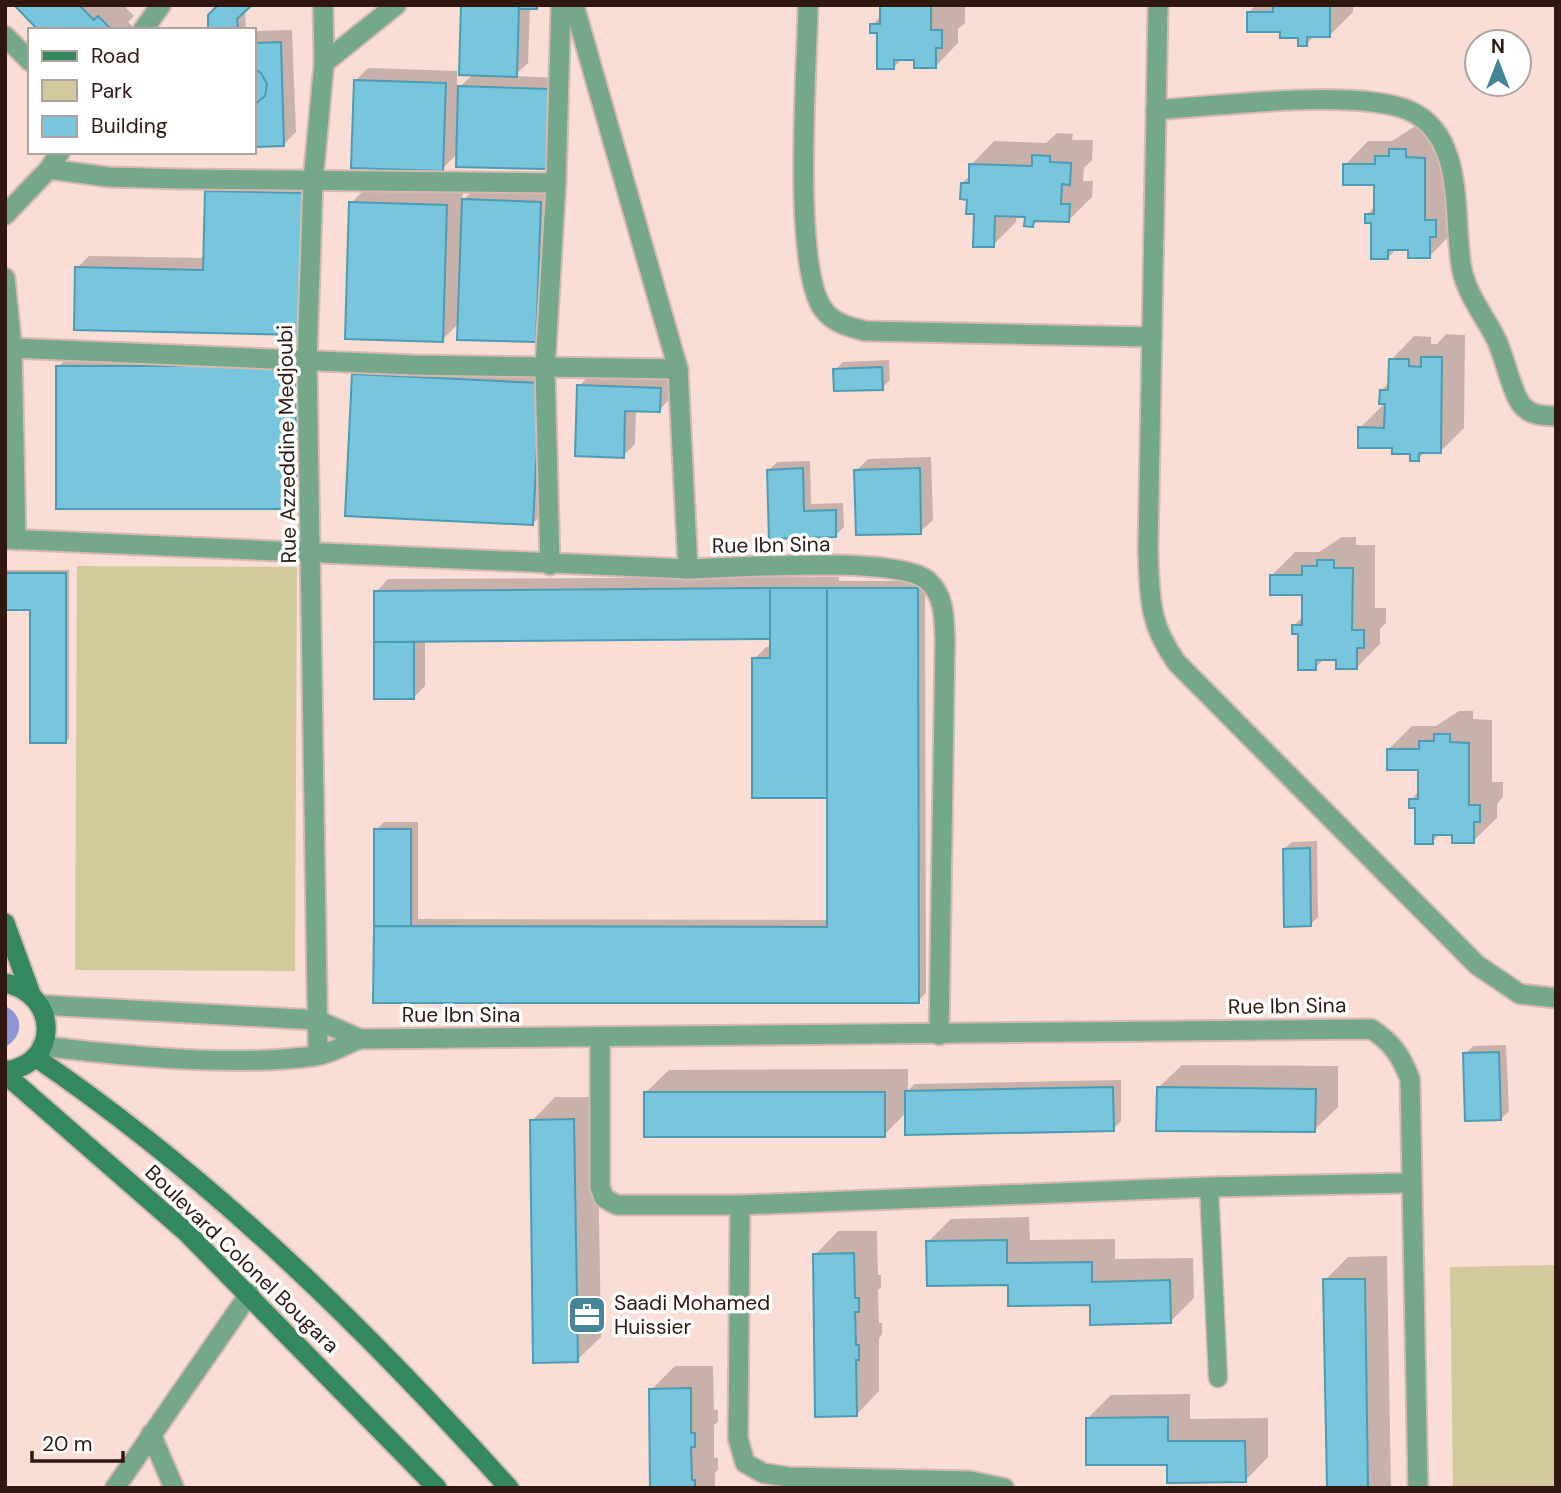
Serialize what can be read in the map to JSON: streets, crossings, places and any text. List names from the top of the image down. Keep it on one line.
{"streets":{"main road":["Boulevard Colonel Bougara"],"street":["Rue Azzeddine Medjoubi","Rue Ibn Sina"]},"places":{"office":["Saadi Mohamed Huissier"]},"legend":["Road","Park","Building"],"scale_bar":"20 m","north":"top"}
